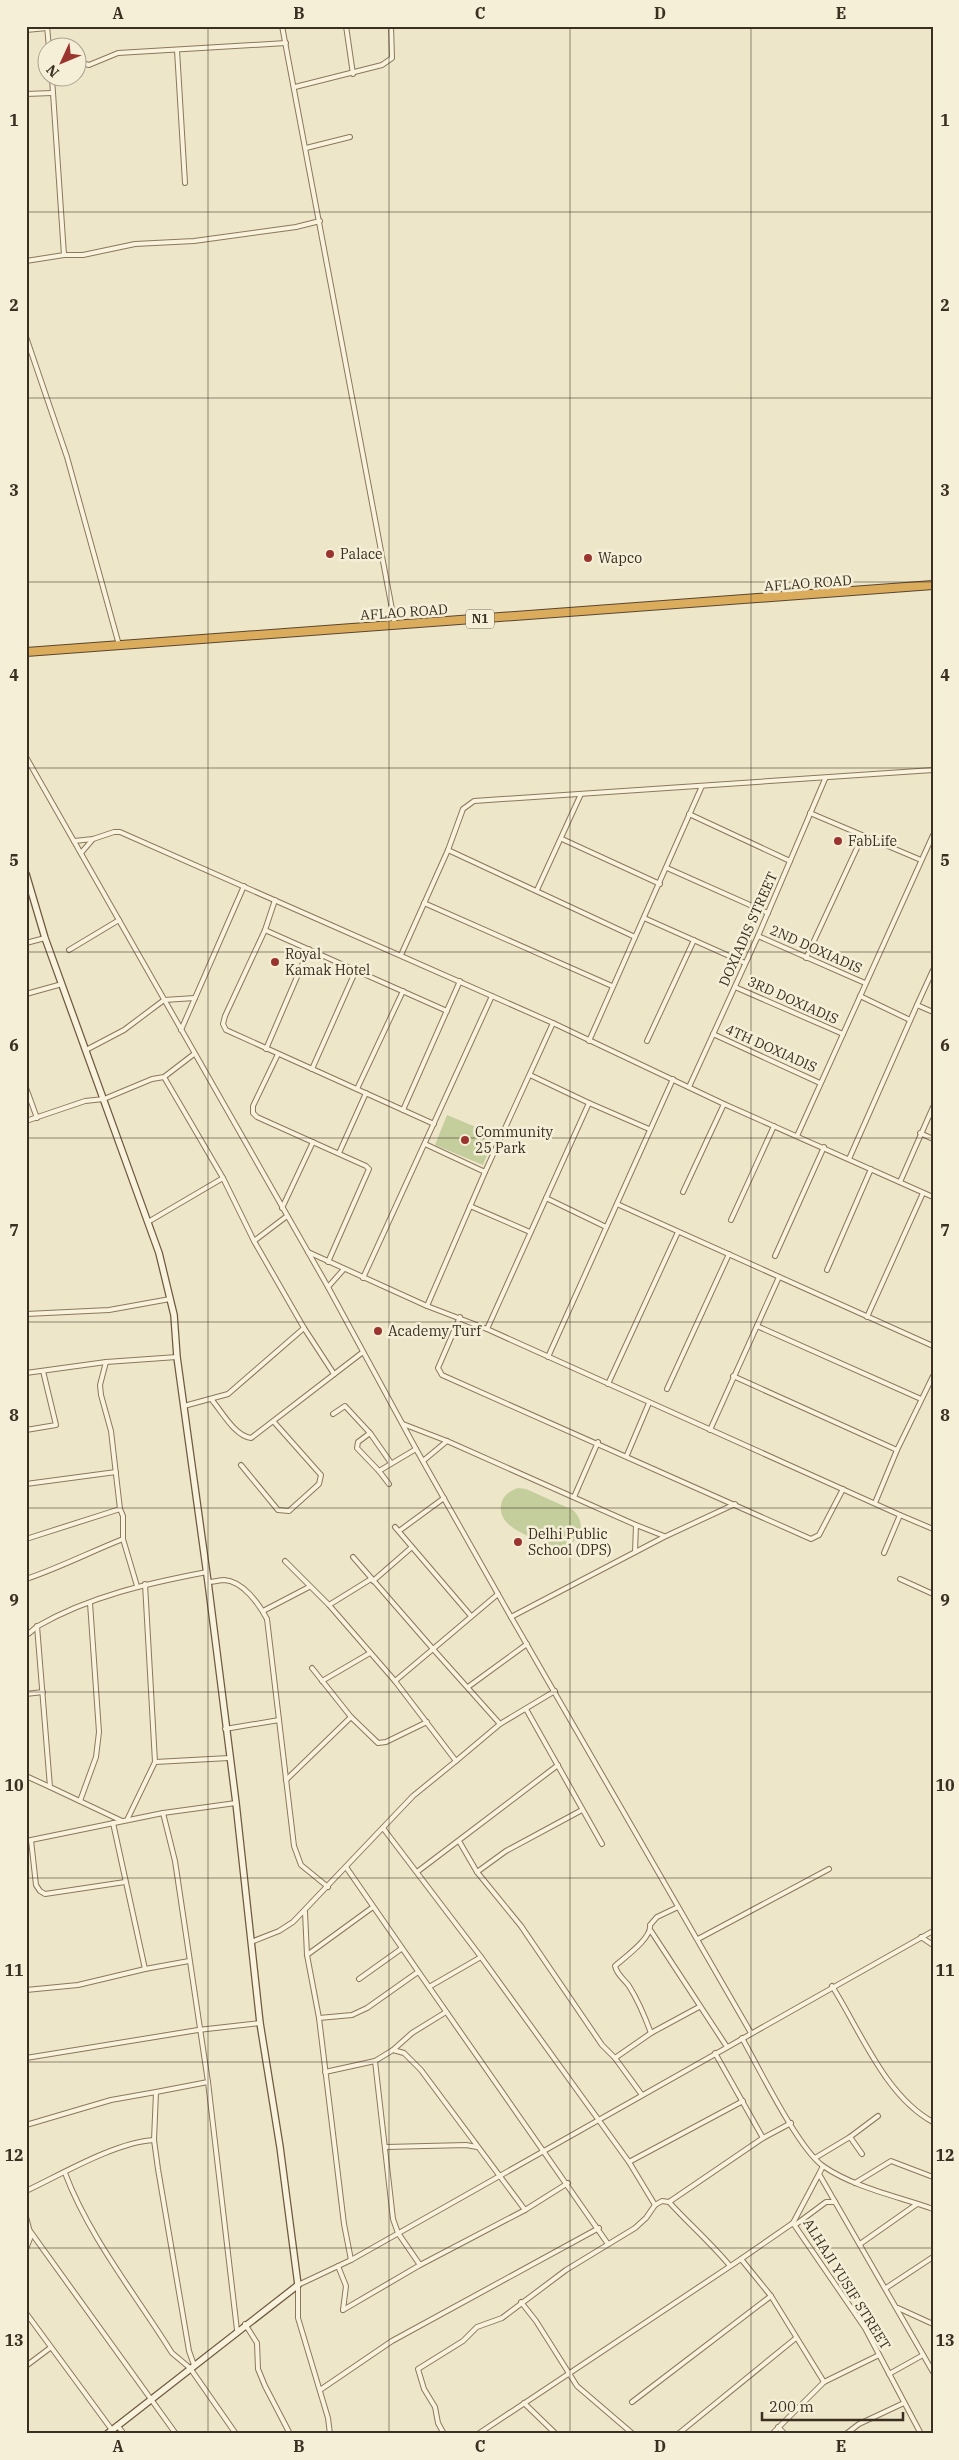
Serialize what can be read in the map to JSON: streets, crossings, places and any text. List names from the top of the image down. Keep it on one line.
{"streets":{"highway":["AFLAO ROAD","N1"],"street":["DOXIADIS STREET","2ND DOXIADIS","3RD DOXIADIS","4TH DOXIADIS","ALHAJI YUSIF STREET"]},"crossings":[["DOXIADIS STREET","2ND DOXIADIS"],["DOXIADIS STREET","3RD DOXIADIS"],["DOXIADIS STREET","4TH DOXIADIS"]],"places":["Palace","Wapco","FabLife","Royal Kamak Hotel","Community 25 Park","Academy Turf","Delhi Public School (DPS)"],"scale_bar":"200 m","north":"bottom left","grid":{"columns":["A","B","C","D","E"],"rows":["1","2","3","4","5","6","7","8","9","10","11","12","13"]}}
